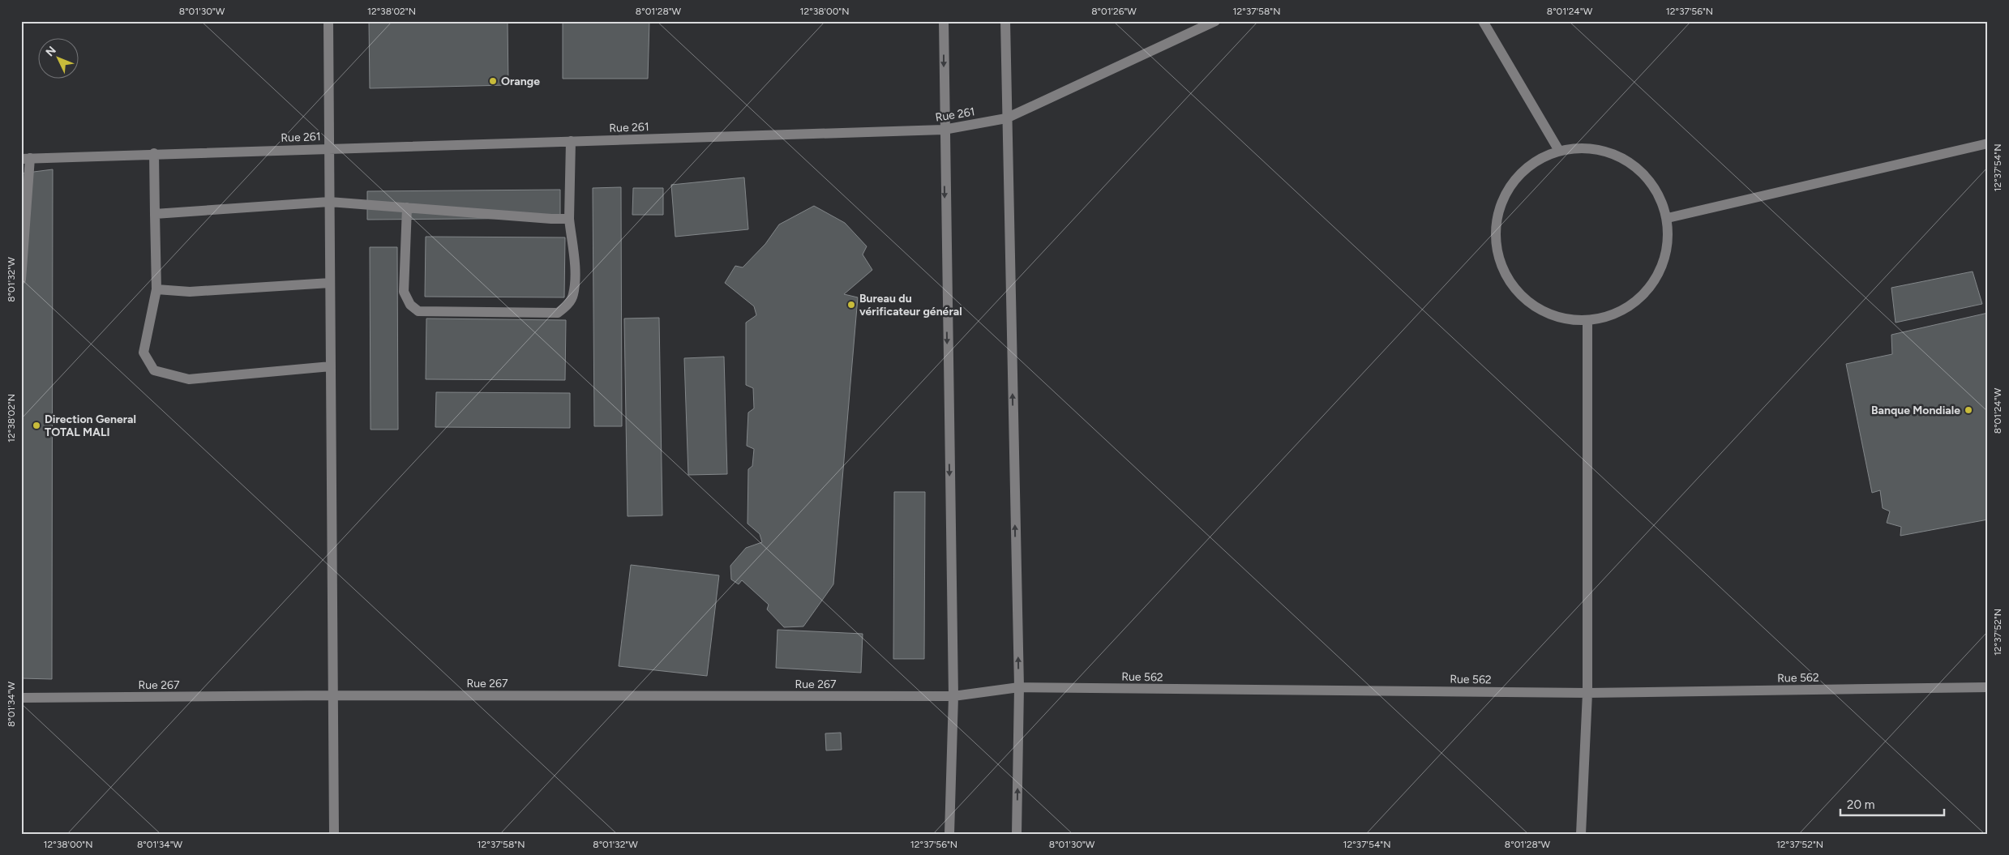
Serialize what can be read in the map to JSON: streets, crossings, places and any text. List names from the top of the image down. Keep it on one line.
{"streets":{"street":["Rue 261","Rue 562","Rue 267"]},"crossings":[["Rue 562","Rue 267"]],"places":["Orange","Bureau du vérificateur général","Banque Mondiale","Direction General TOTAL MALI"],"scale_bar":"20 m","north":"top left","coordinates":["8°01'30\"W","12°38'02\"N","8°01'28\"W","12°38'00\"N","8°01'26\"W","12°37'58\"N","8°01'24\"W","12°37'56\"N","12°37'54\"N","8°01'32\"W","12°37'52\"N","8°01'34\"W"]}
